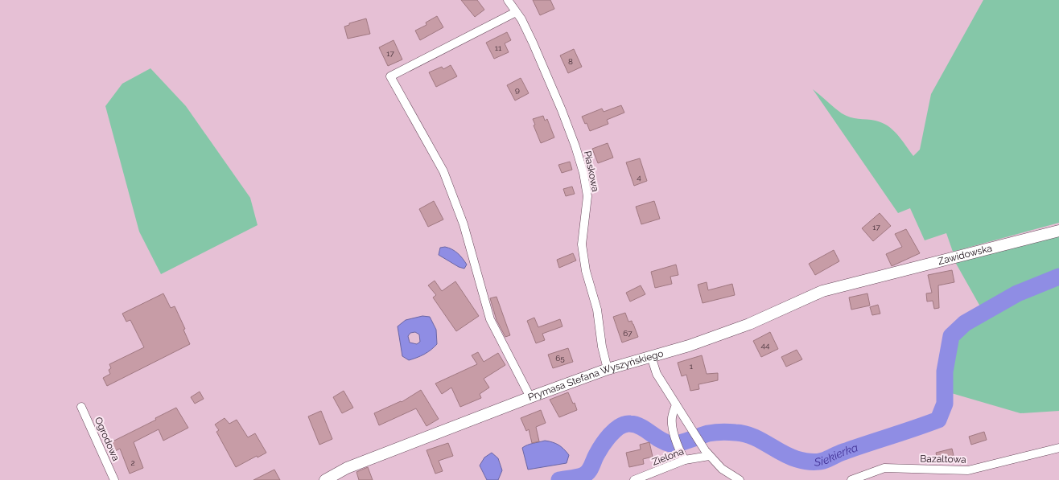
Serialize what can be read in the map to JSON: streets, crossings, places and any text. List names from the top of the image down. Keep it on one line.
{"streets":{"main road":["Zawidowska","Prymasa Stefana Wyszyńskiego"],"street":["Piaskowa","Ogrodowa","Zielona","Bazaltowa"]},"crossings":[["Piaskowa","Prymasa Stefana Wyszyńskiego"],["Zawidowska","Prymasa Stefana Wyszyńskiego"]],"water":["Siekierka"],"house_numbers":["11","17","8","9","4","17","67","44","65","1","2"]}
